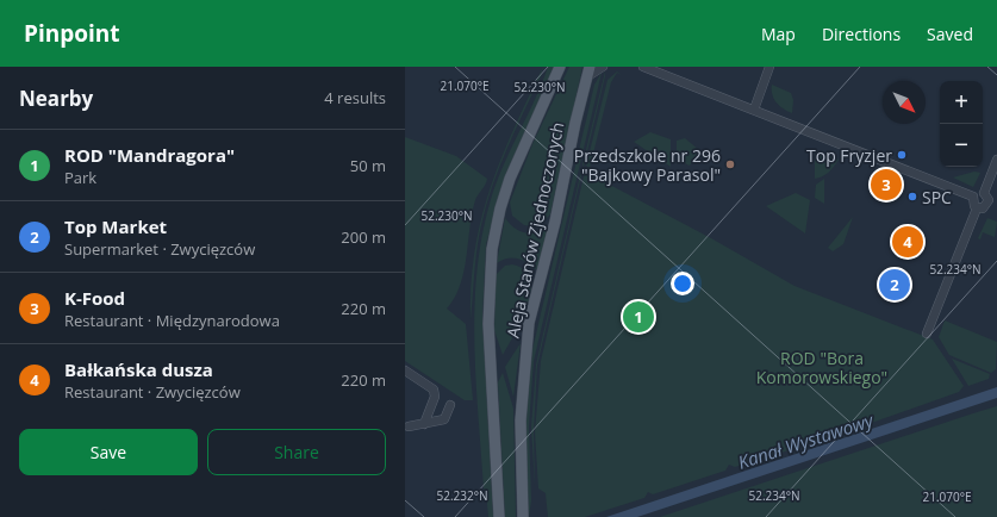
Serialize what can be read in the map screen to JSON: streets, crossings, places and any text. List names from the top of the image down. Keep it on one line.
{"streets":{"main road":["Aleja Stanów Zjednoczonych"]},"water":["Kanał Wystawowy"],"parks":["ROD \"Bora Komorowskiego\""],"places":["Top Fryzjer","Przedszkole nr 296 \"Bajkowy Parasol\"","SPC"],"north":"bottom right","page":{"header":"Pinpoint","nav":["Map","Directions","Saved"],"heading":["Nearby","4 results"],"map_buttons":["+","−"],"list":[{"mark":"1","name":"ROD \"Mandragora\"","note":"Park","value":"50 m"},{"mark":"2","name":"Top Market","note":"Supermarket · Zwycięzców","value":"200 m"},{"mark":"3","name":"K-Food","note":"Restaurant · Międzynarodowa","value":"220 m"},{"mark":"4","name":"Bałkańska dusza","note":"Restaurant · Zwycięzców","value":"220 m"}],"pins":["3","4","2","1"],"buttons":["Save","Share"]},"coordinates":["21.070°E","52.230°N","52.234°N","52.232°N"]}
